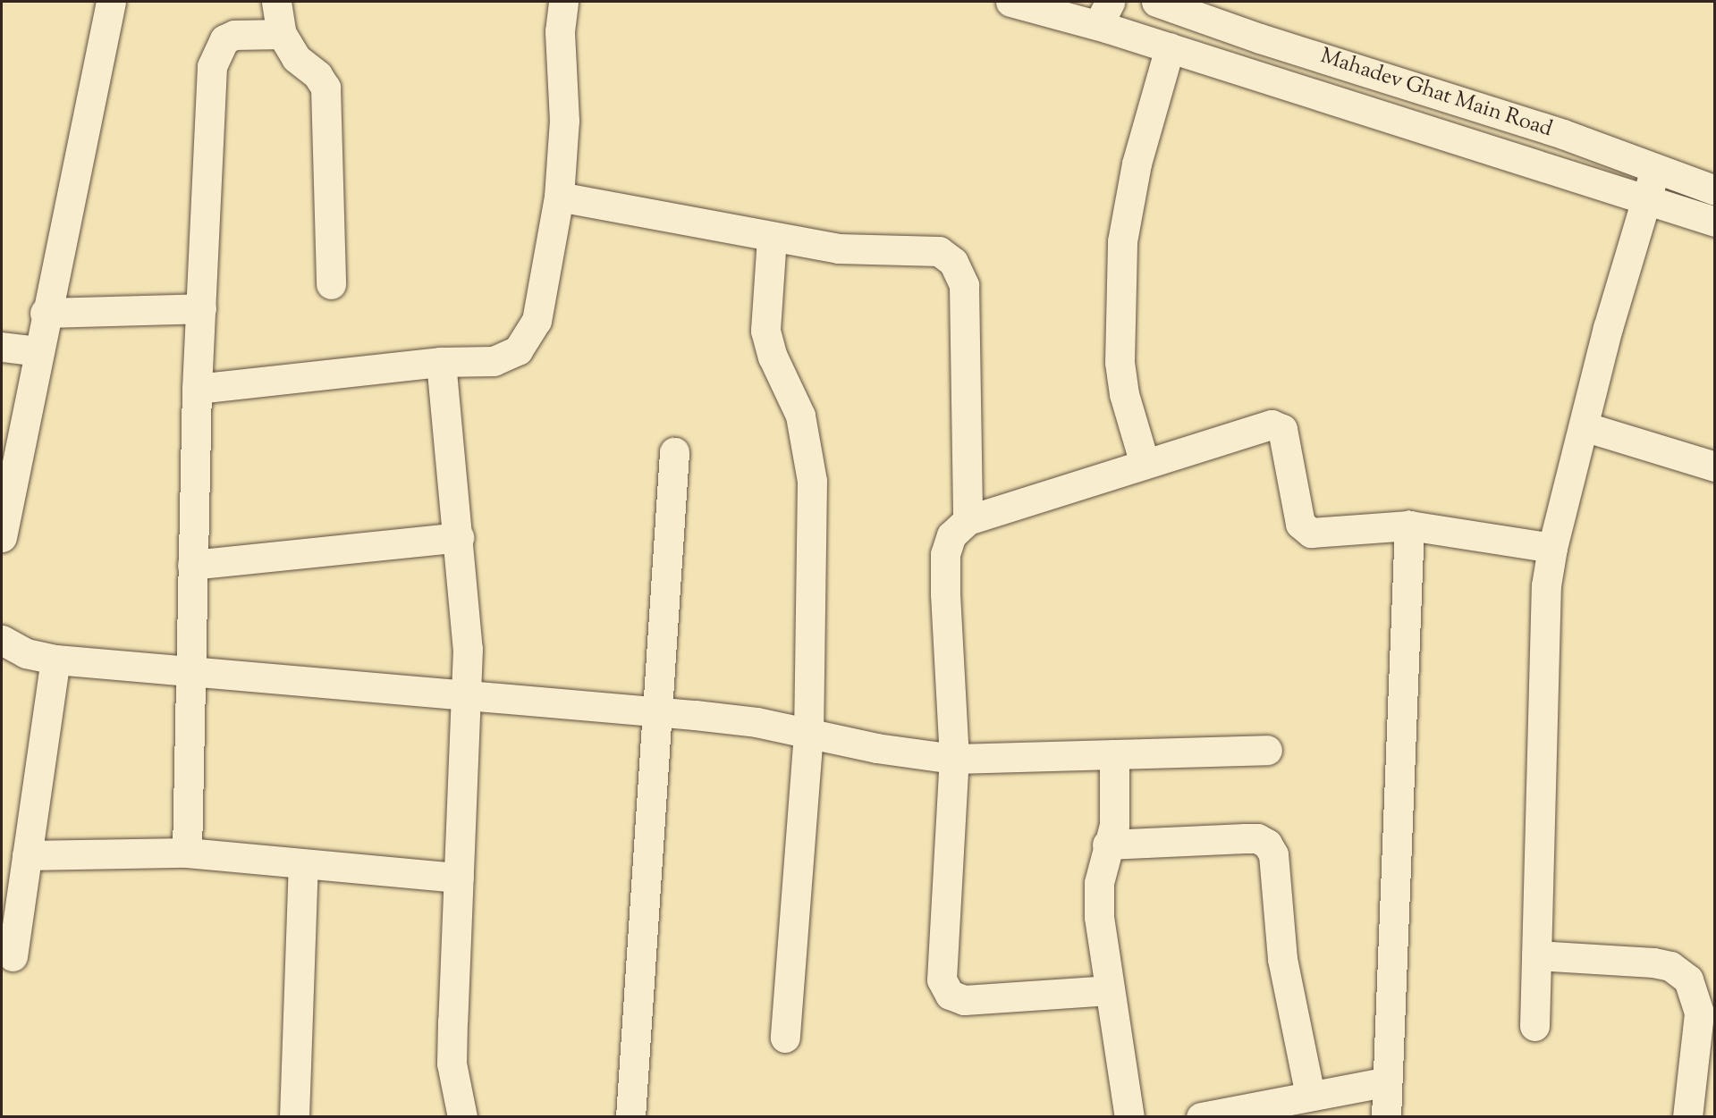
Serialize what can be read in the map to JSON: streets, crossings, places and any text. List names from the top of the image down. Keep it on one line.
{"streets":{"street":["Mahadev Ghat Main Road"]}}
